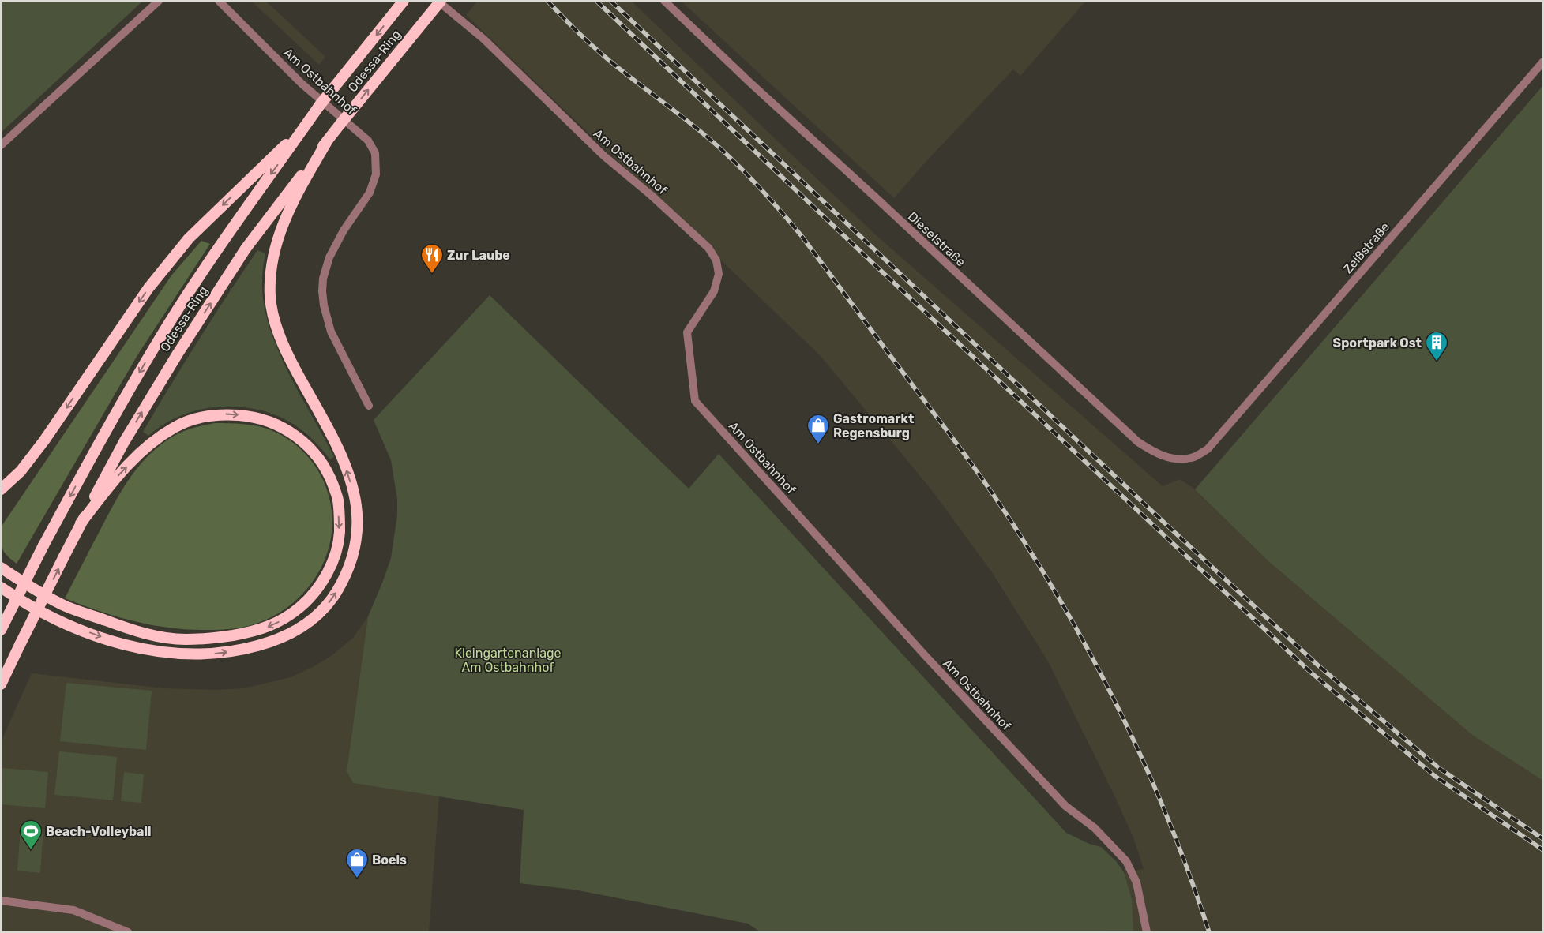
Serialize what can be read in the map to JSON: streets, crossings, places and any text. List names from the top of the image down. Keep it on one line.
{"streets":{"highway":["Odessa-Ring"],"street":["Am Ostbahnhof","Dieselstraße","Zeißstraße"]},"crossings":[["Odessa-Ring","Am Ostbahnhof"],["Dieselstraße","Zeißstraße"]],"parks":["Kleingartenanlage Am Ostbahnhof"],"places":{"restaurant":["Zur Laube"],"building":["Sportpark Ost"],"shop":["Gastromarkt Regensburg","Boels"],"sports":["Beach-Volleyball"]}}
